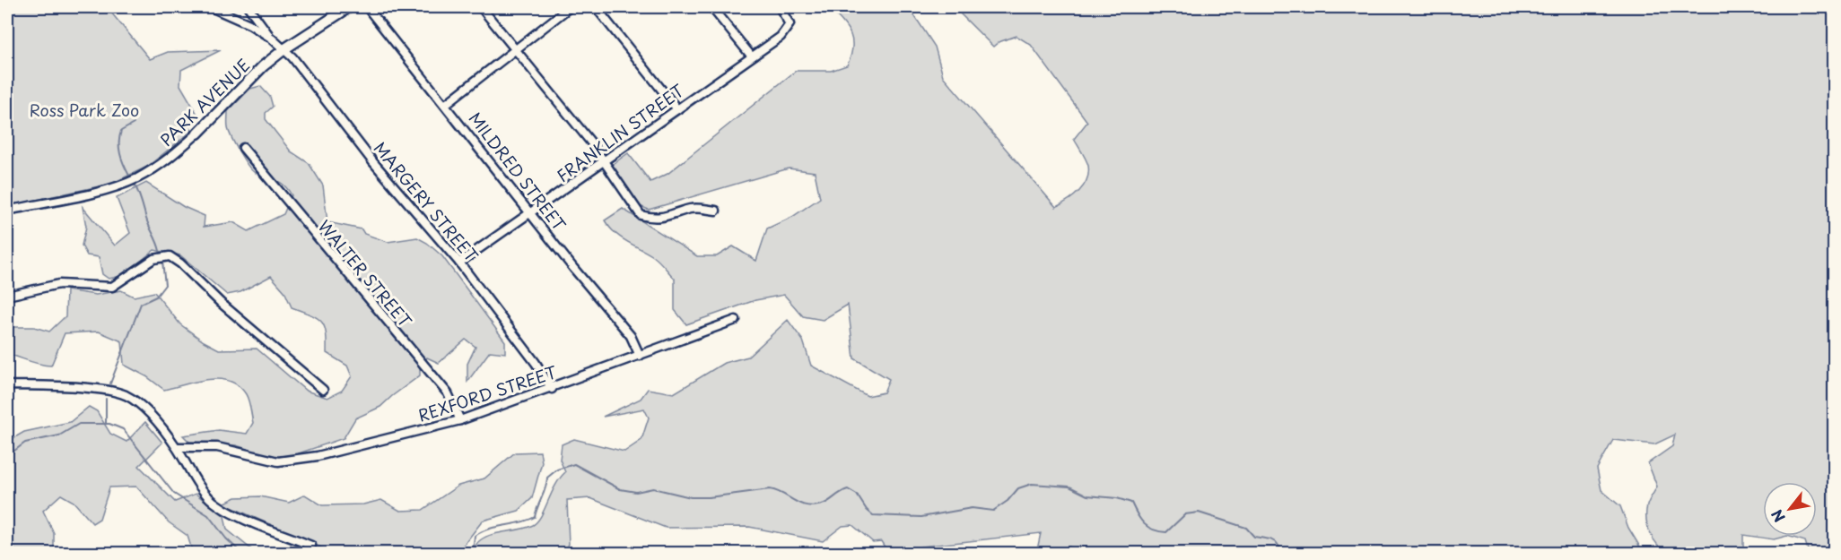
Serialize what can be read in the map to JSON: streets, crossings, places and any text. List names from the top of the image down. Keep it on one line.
{"streets":{"street":["PARK AVENUE","FRANKLIN STREET","MILDRED STREET","MARGERY STREET","WALTER STREET","REXFORD STREET"]},"crossings":[["PARK AVENUE","MARGERY STREET"],["FRANKLIN STREET","MILDRED STREET"],["FRANKLIN STREET","MARGERY STREET"],["MILDRED STREET","REXFORD STREET"],["MARGERY STREET","REXFORD STREET"],["WALTER STREET","REXFORD STREET"]],"parks":["Ross Park Zoo"],"north":"bottom left"}
